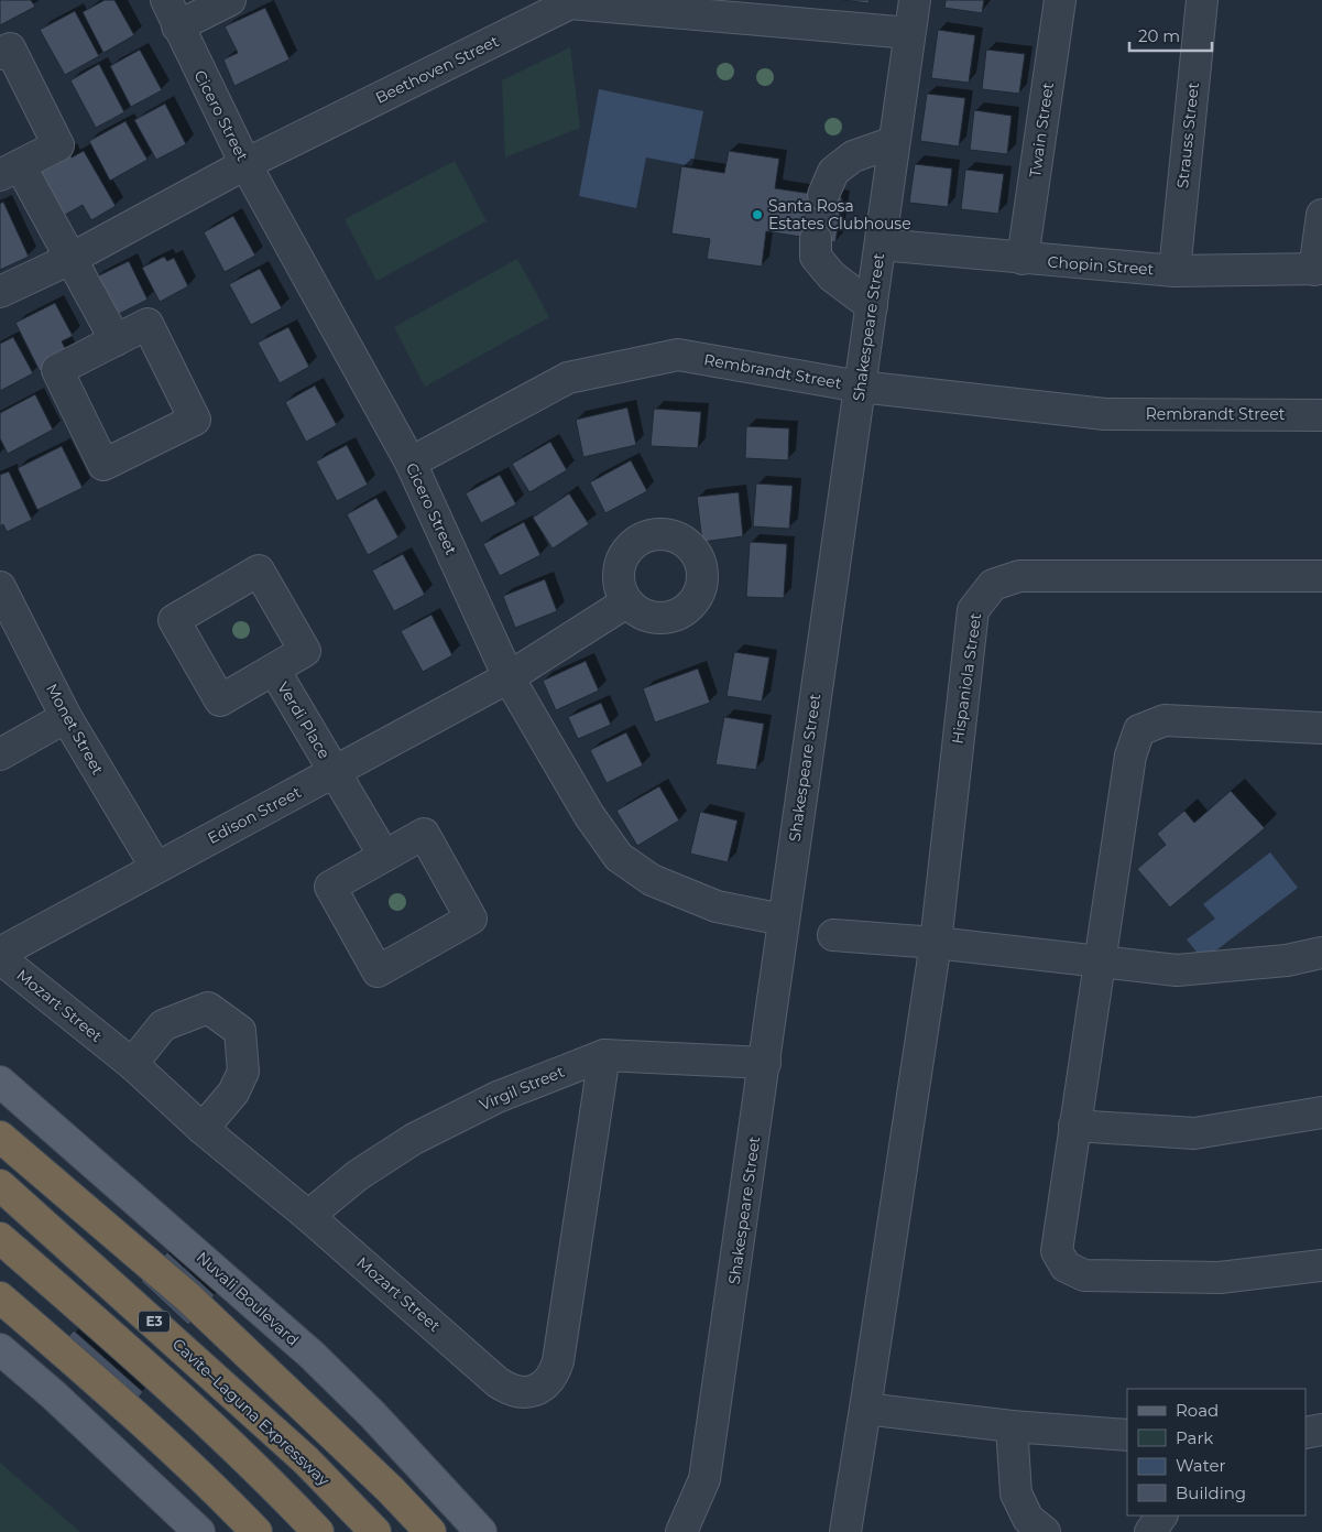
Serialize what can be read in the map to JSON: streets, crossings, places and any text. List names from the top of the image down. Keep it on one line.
{"streets":{"highway":["E3","Cavite–Laguna Expressway"],"main road":["Nuvali Boulevard"],"street":["Beethoven Street","Cicero Street","Twain Street","Strauss Street","Chopin Street","Shakespeare Street","Rembrandt Street","Hispaniola Street","Verdi Place","Monet Street","Edison Street","Mozart Street","Virgil Street"]},"crossings":[["Beethoven Street","Cicero Street"],["Beethoven Street","Shakespeare Street"],["Cicero Street","Shakespeare Street"],["Cicero Street","Rembrandt Street"],["Cicero Street","Edison Street"],["Twain Street","Chopin Street"],["Strauss Street","Chopin Street"],["Chopin Street","Shakespeare Street"],["Shakespeare Street","Rembrandt Street"],["Shakespeare Street","Virgil Street"],["Verdi Place","Edison Street"],["Monet Street","Edison Street"],["Mozart Street","Virgil Street"]],"places":["Santa Rosa Estates Clubhouse"],"legend":["Road","Park","Water","Building"],"scale_bar":"20 m"}
